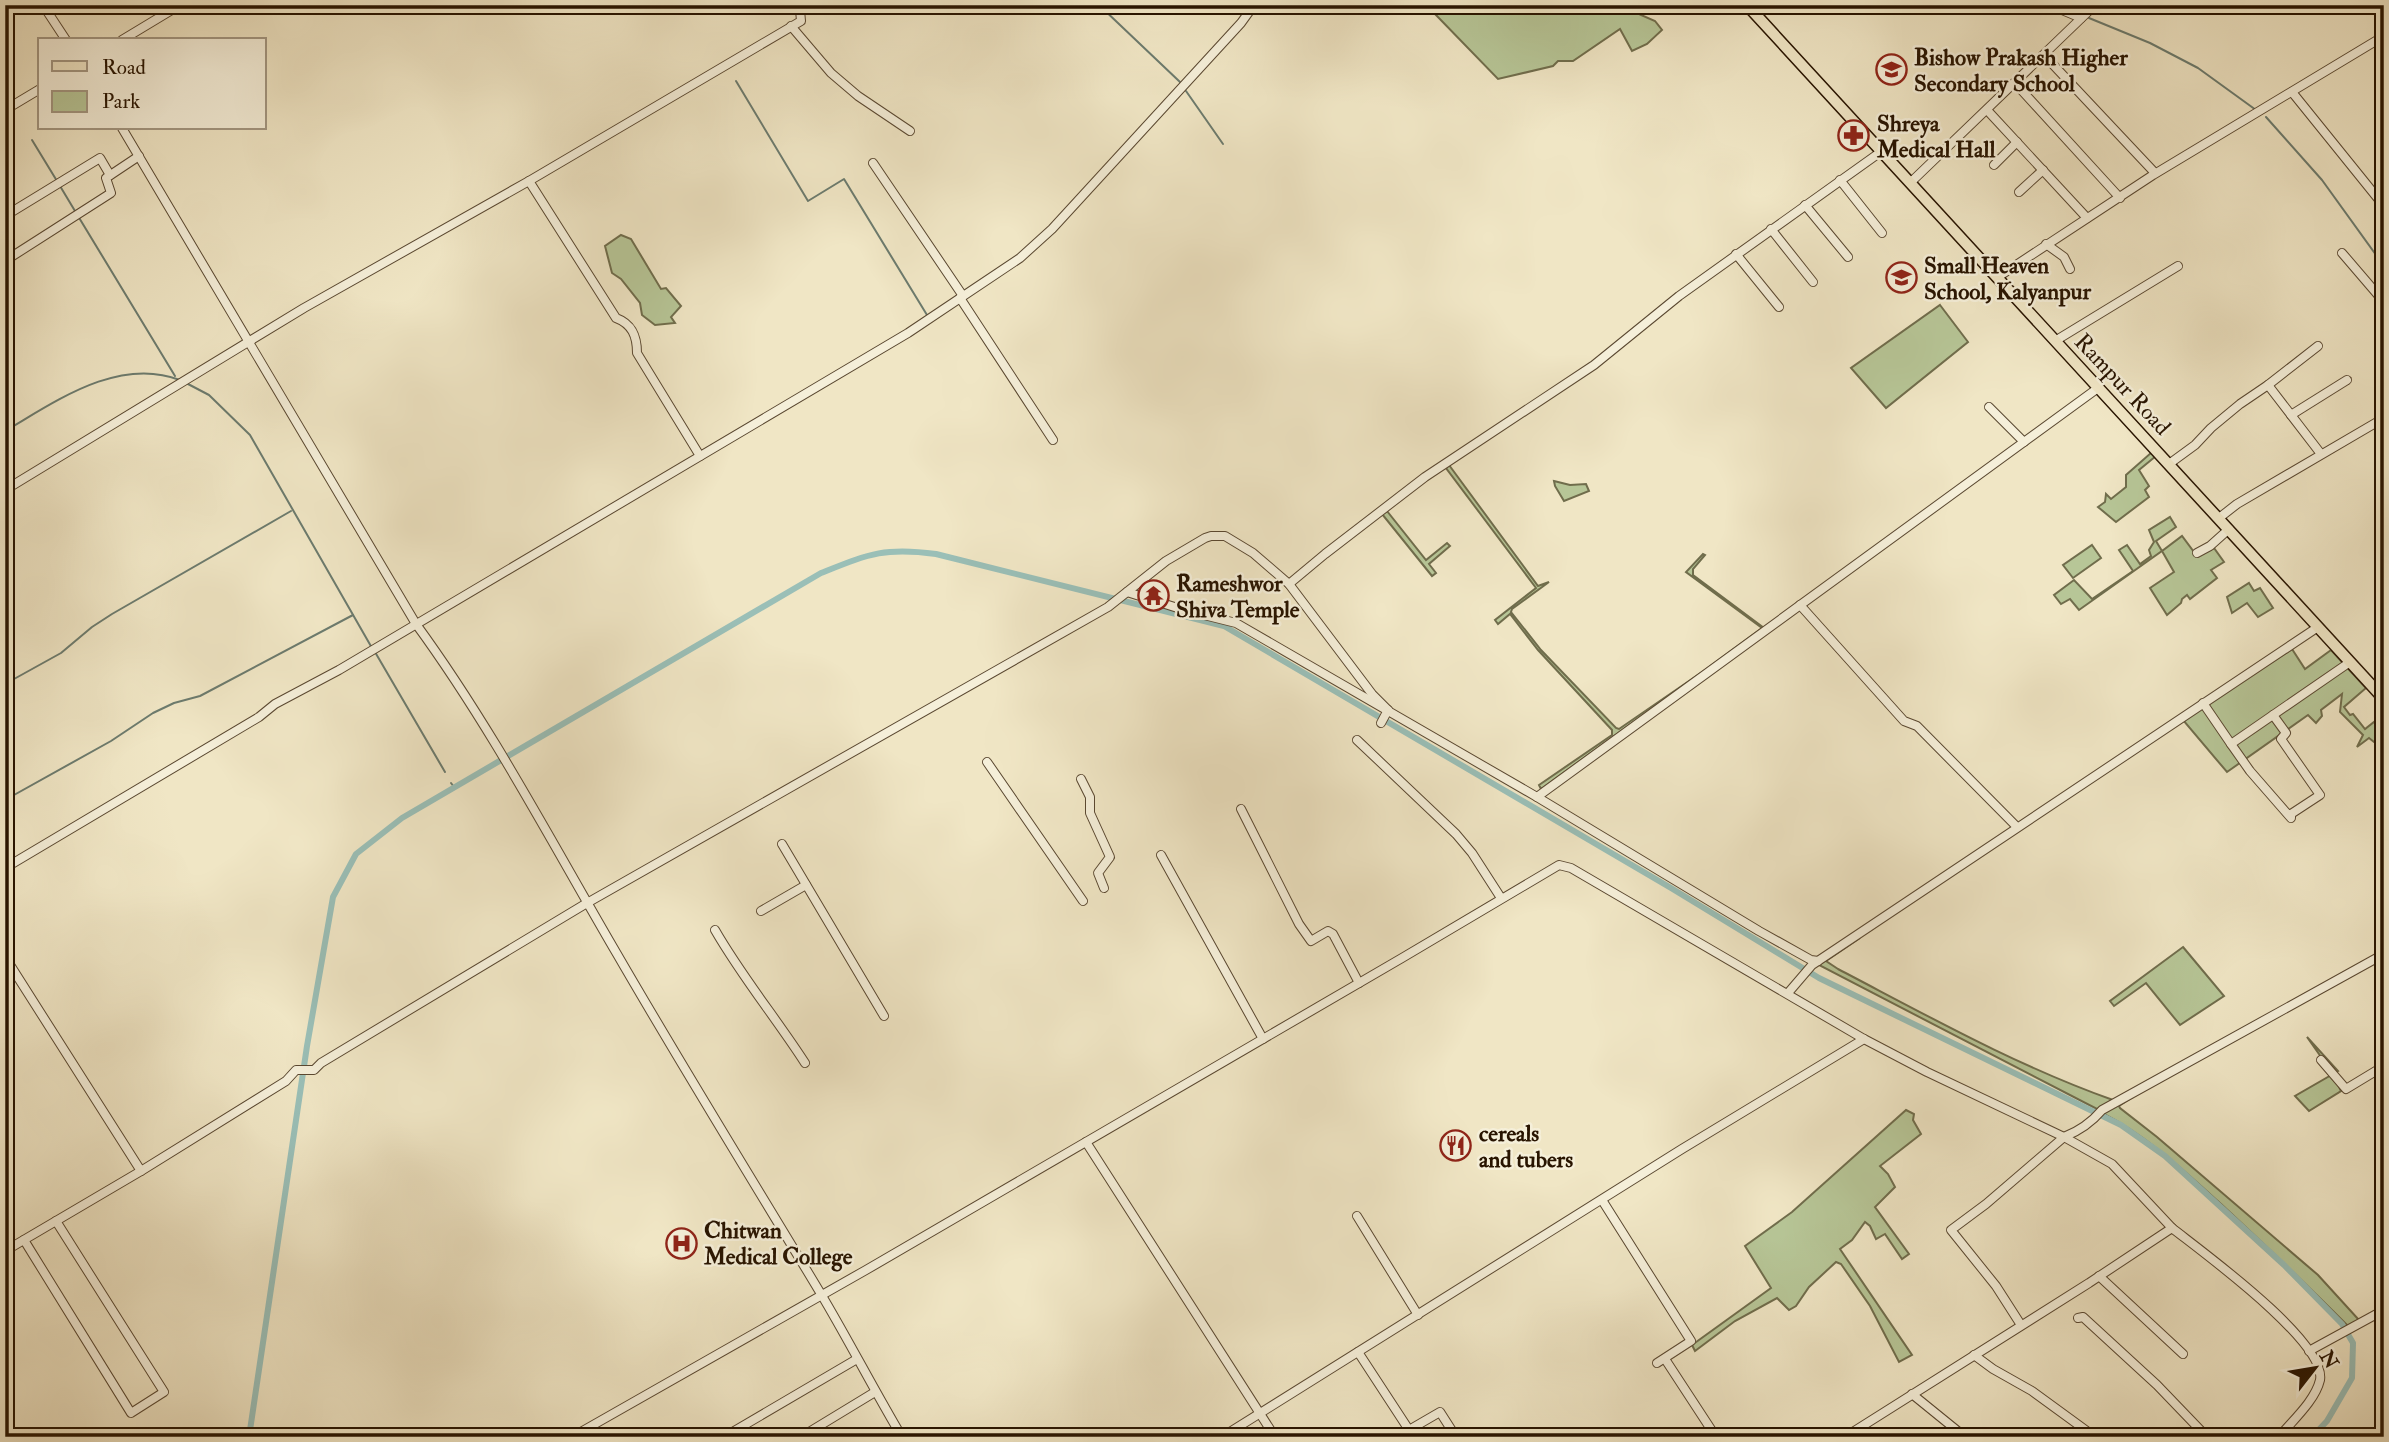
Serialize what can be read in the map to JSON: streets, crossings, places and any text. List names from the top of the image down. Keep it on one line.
{"streets":{"main road":["Rampur Road"]},"places":{"school or university":["Bishow Prakash Higher Secondary School","Small Heaven School, Kalyanpur"],"pharmacy":["Shreya Medical Hall"],"temple":["Rameshwor Shiva Temple"],"restaurant":["cereals and tubers"],"hospital":["Chitwan Medical College"]},"legend":["Road","Park"],"north":"top right"}
